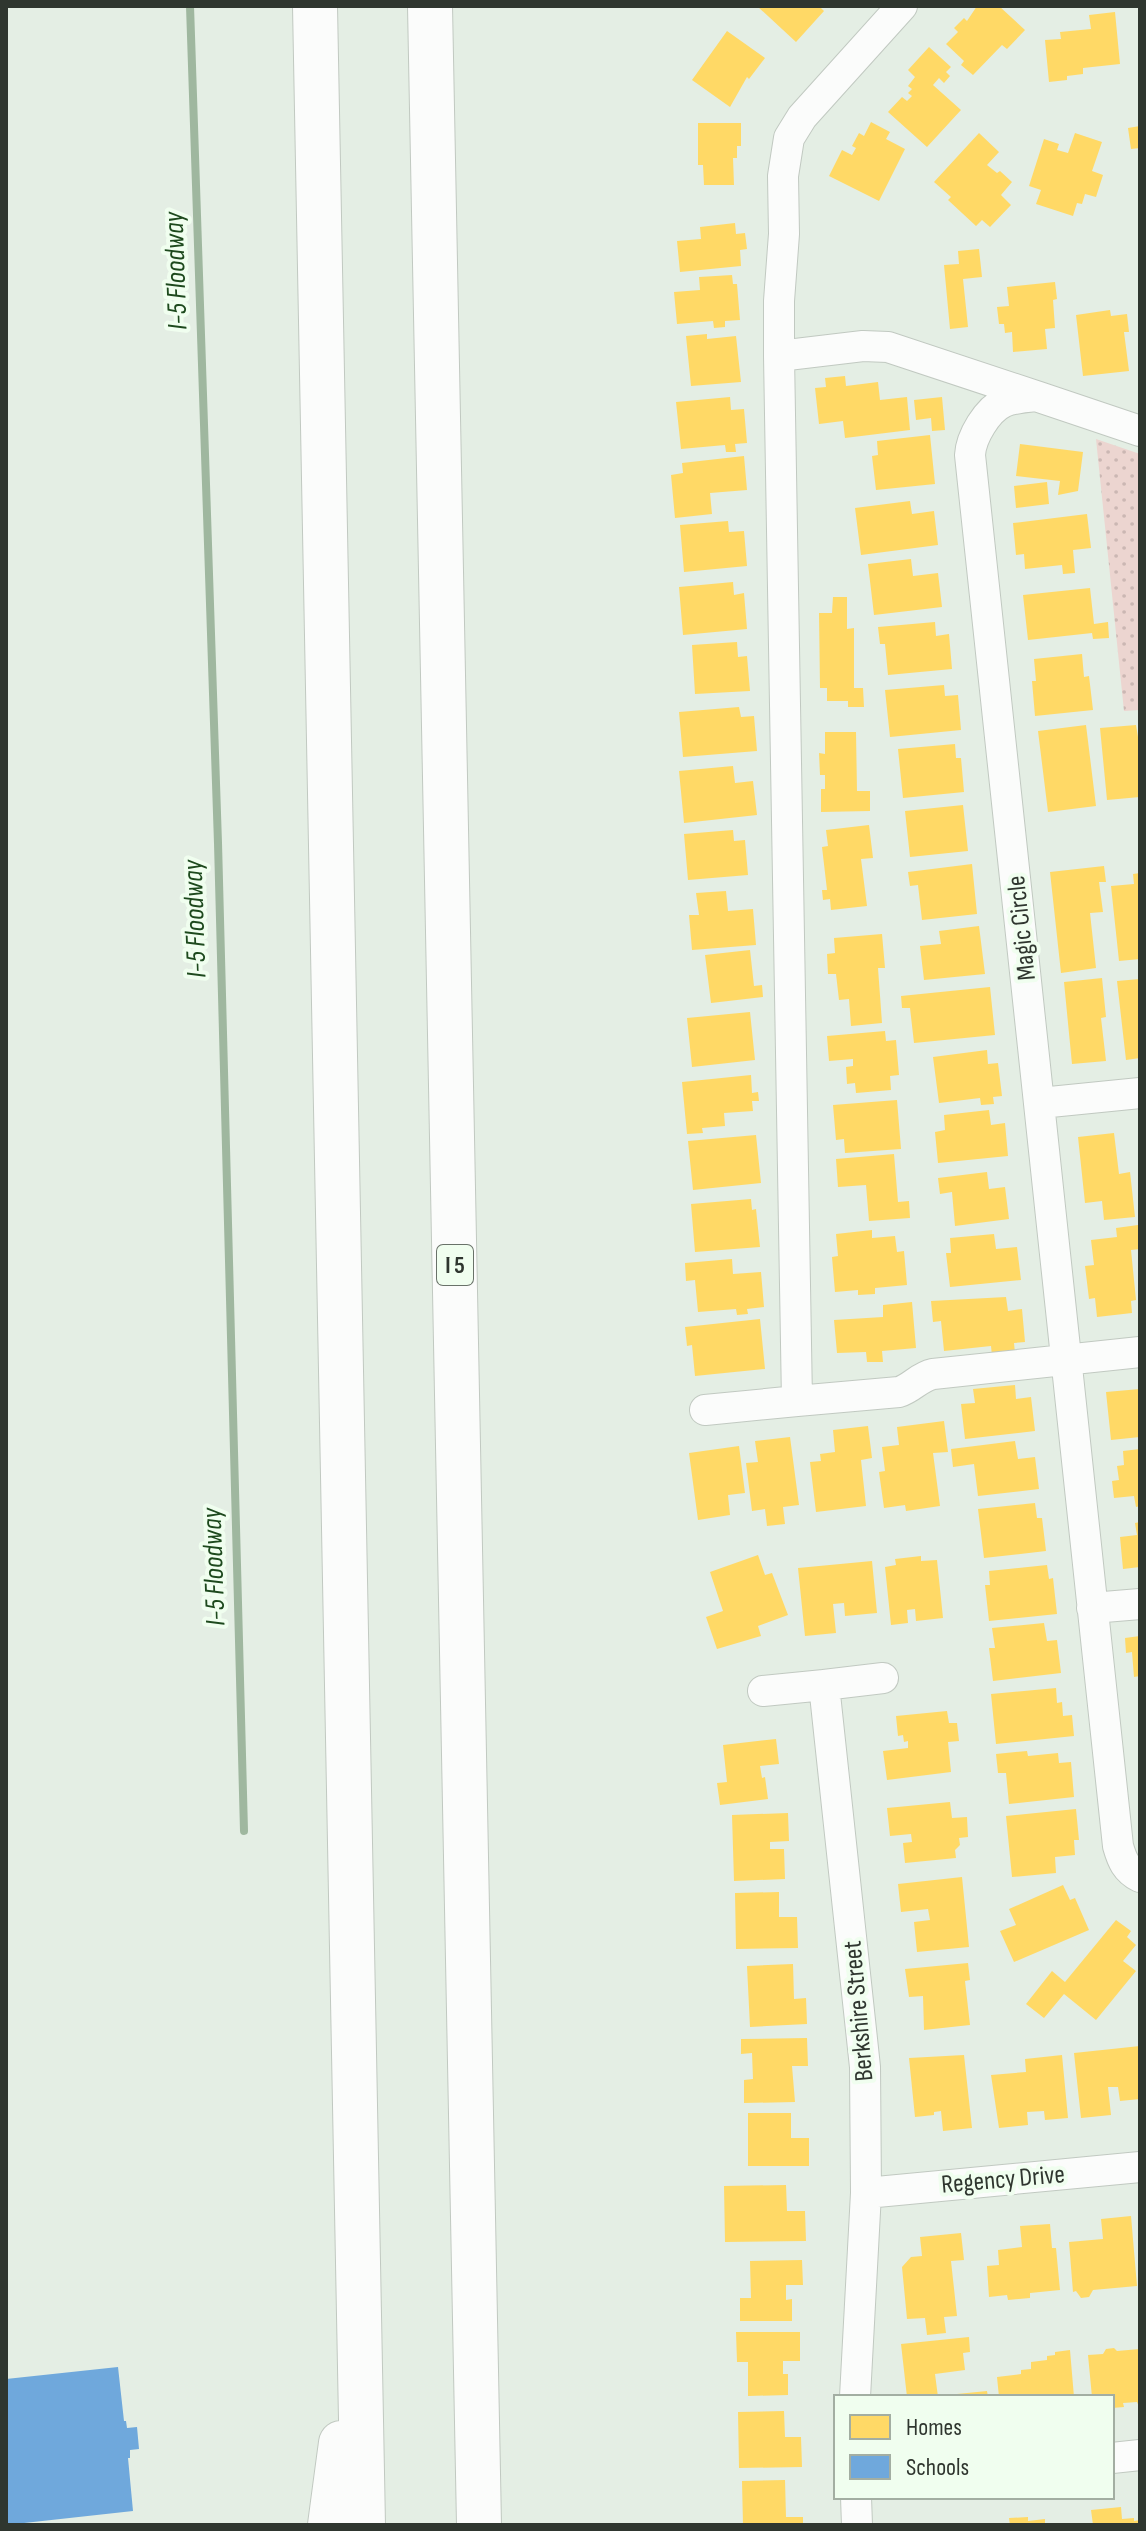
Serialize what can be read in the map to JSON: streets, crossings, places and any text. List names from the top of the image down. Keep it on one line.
{"streets":{"highway":["I 5"],"street":["Magic Circle","Berkshire Street","Regency Drive"]},"crossings":[["Berkshire Street","Regency Drive"]],"water":["I-5 Floodway"],"legend":["Homes","Schools"]}
